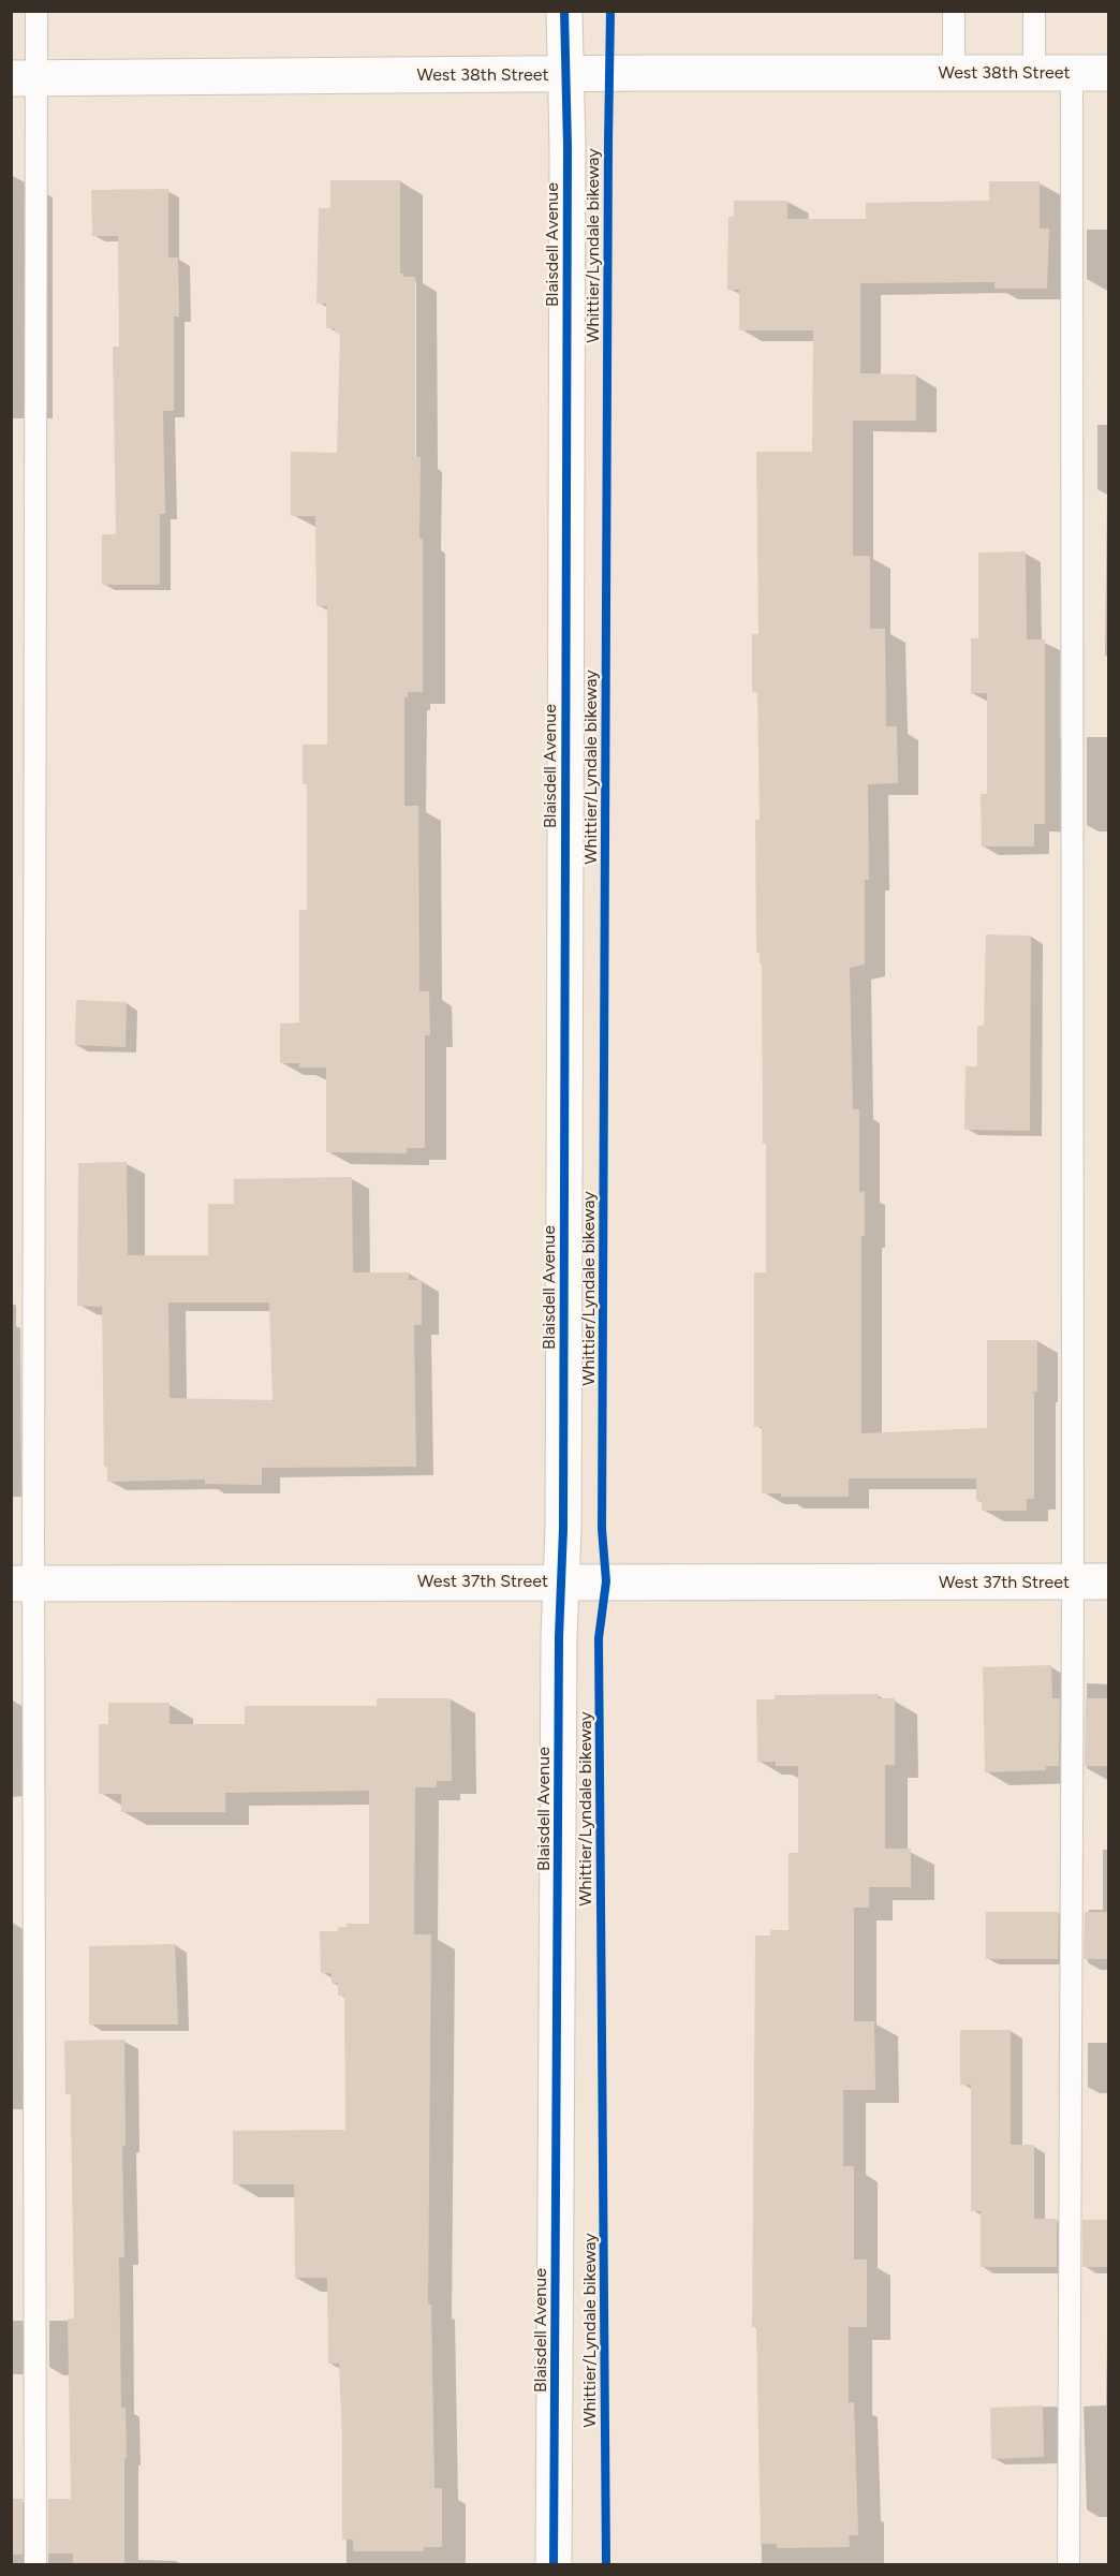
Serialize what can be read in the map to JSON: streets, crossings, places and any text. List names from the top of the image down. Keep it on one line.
{"streets":{"street":["West 38th Street","Blaisdell Avenue","West 37th Street"],"cycle path":["Whittier/Lyndale bikeway"]},"crossings":[["West 38th Street","Blaisdell Avenue"],["Blaisdell Avenue","West 37th Street"]]}
